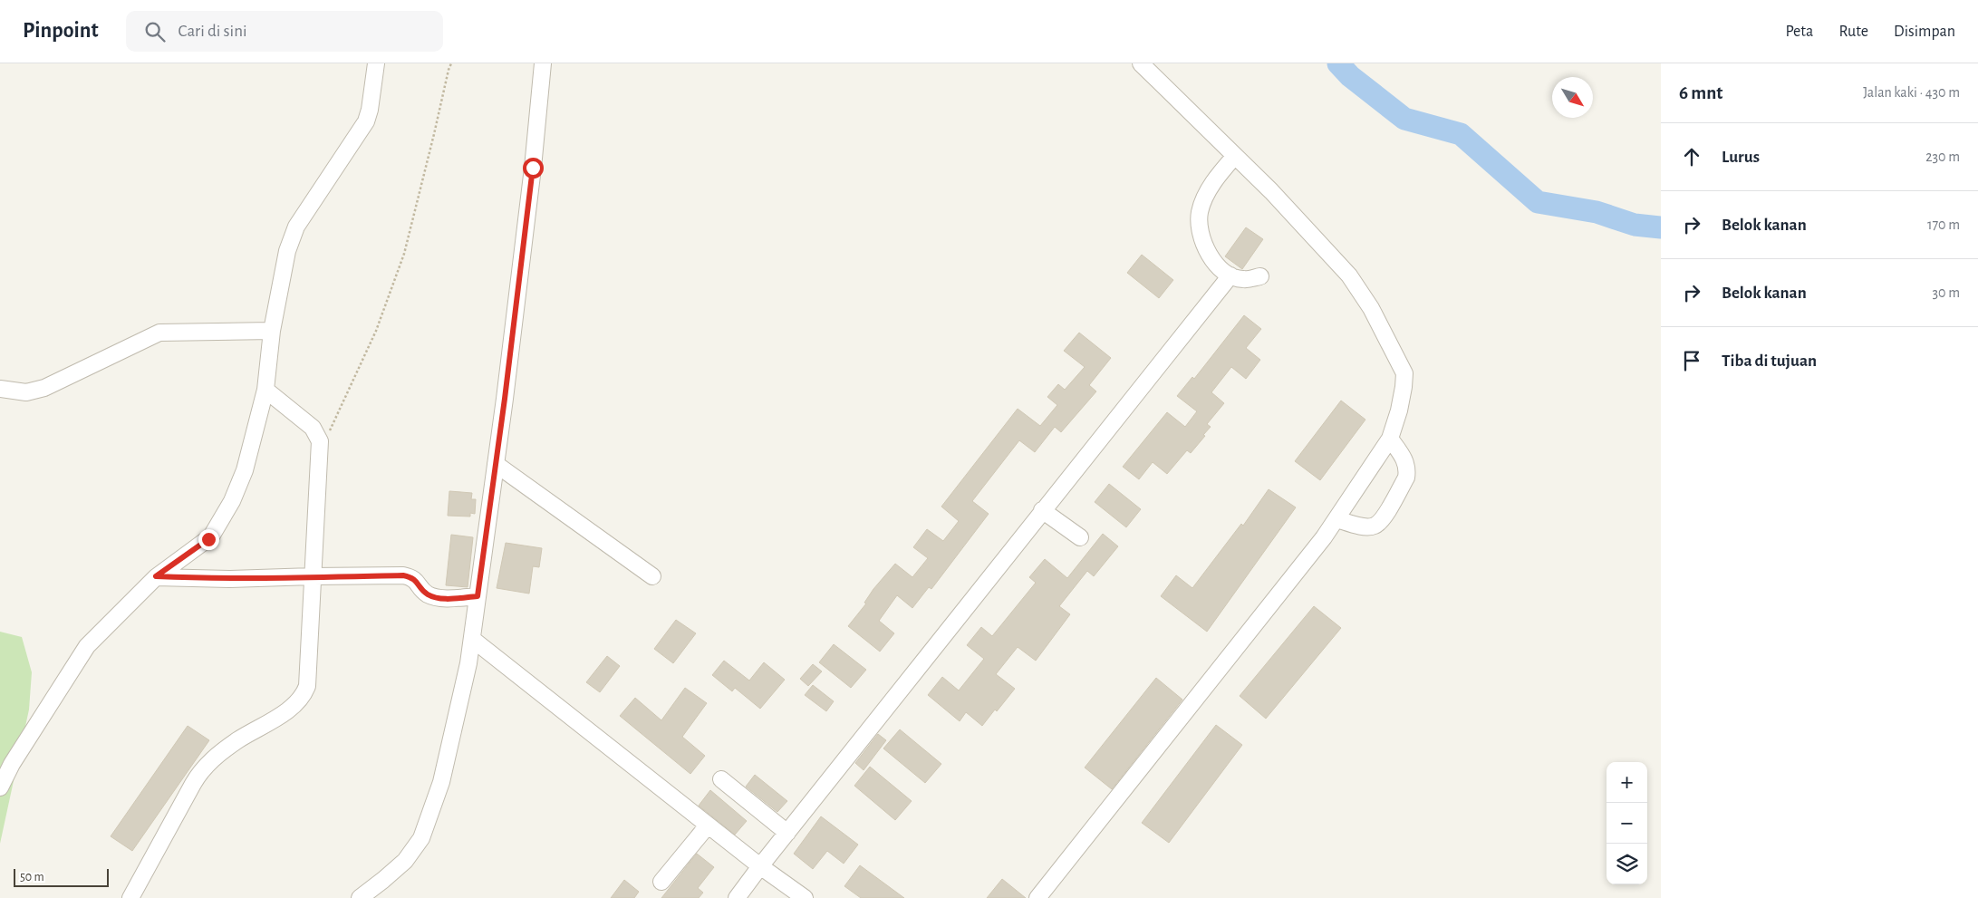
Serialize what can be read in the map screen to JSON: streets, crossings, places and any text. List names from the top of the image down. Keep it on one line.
{"scale_bar":"50 m","north":"bottom right","page":{"header":"Pinpoint","search":"Cari di sini","nav":["Peta","Rute","Disimpan"],"heading":["6 mnt","Jalan kaki · 430 m"],"list":[["Lurus","230 m"],["Belok kanan","170 m"],["Belok kanan","30 m"],"Tiba di tujuan"],"map_buttons":["+","−"],"scale":"50 m"}}
